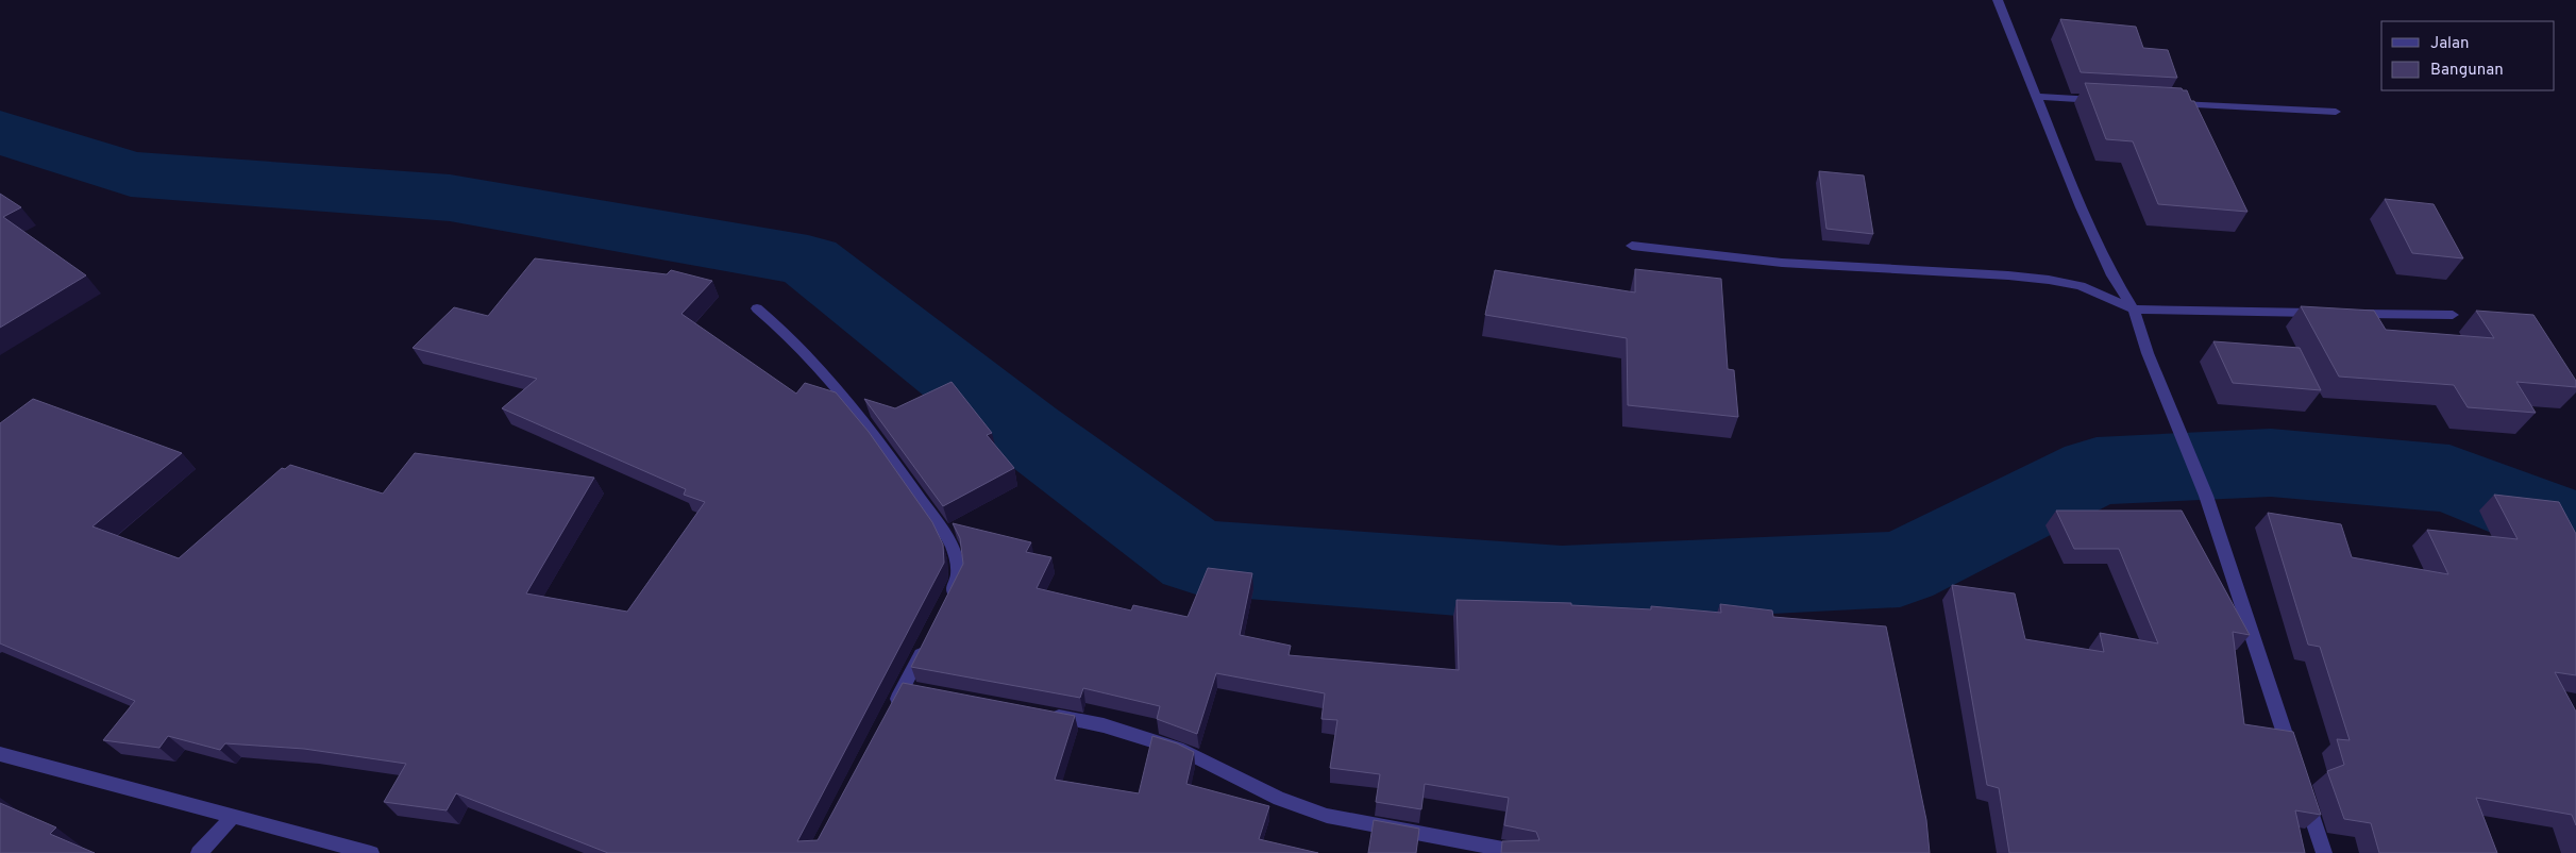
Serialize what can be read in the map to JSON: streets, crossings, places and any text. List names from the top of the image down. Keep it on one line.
{"legend":["Jalan","Bangunan"]}
